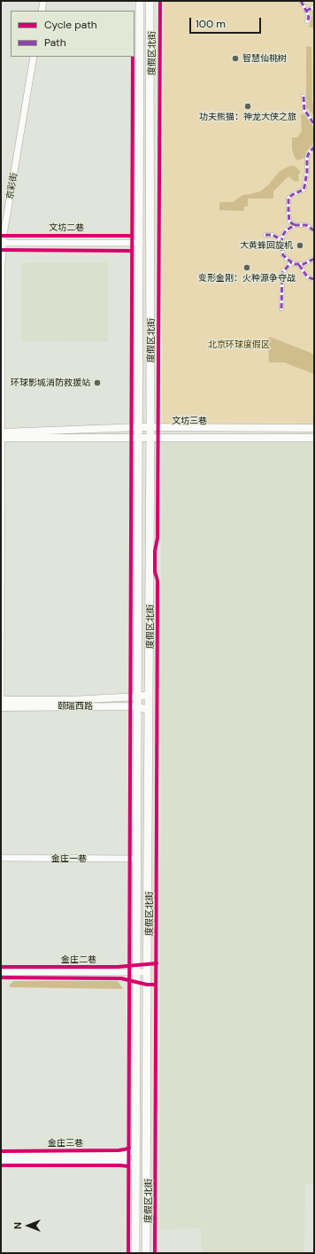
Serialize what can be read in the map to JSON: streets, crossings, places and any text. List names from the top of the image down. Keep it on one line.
{"streets":{"main road":["度假区北街","文坊三巷","颐瑞西路","金庄三巷"],"street":["京彩街","文坊二巷","金庄一巷","金庄二巷"]},"crossings":[["度假区北街","文坊二巷"],["度假区北街","文坊三巷"],["度假区北街","颐瑞西路"],["度假区北街","金庄一巷"],["度假区北街","金庄二巷"],["度假区北街","金庄三巷"],["京彩街","文坊二巷"],["京彩街","文坊三巷"],["京彩街","颐瑞西路"]],"parks":["北京环球度假区"],"places":["智慧仙桃树","功夫熊猫：神龙大侠之旅","大黄蜂回旋机","变形金刚：火种源争夺战","环球影城消防救援站"],"legend":["Cycle path","Path"],"scale_bar":"100 m","north":"left"}
